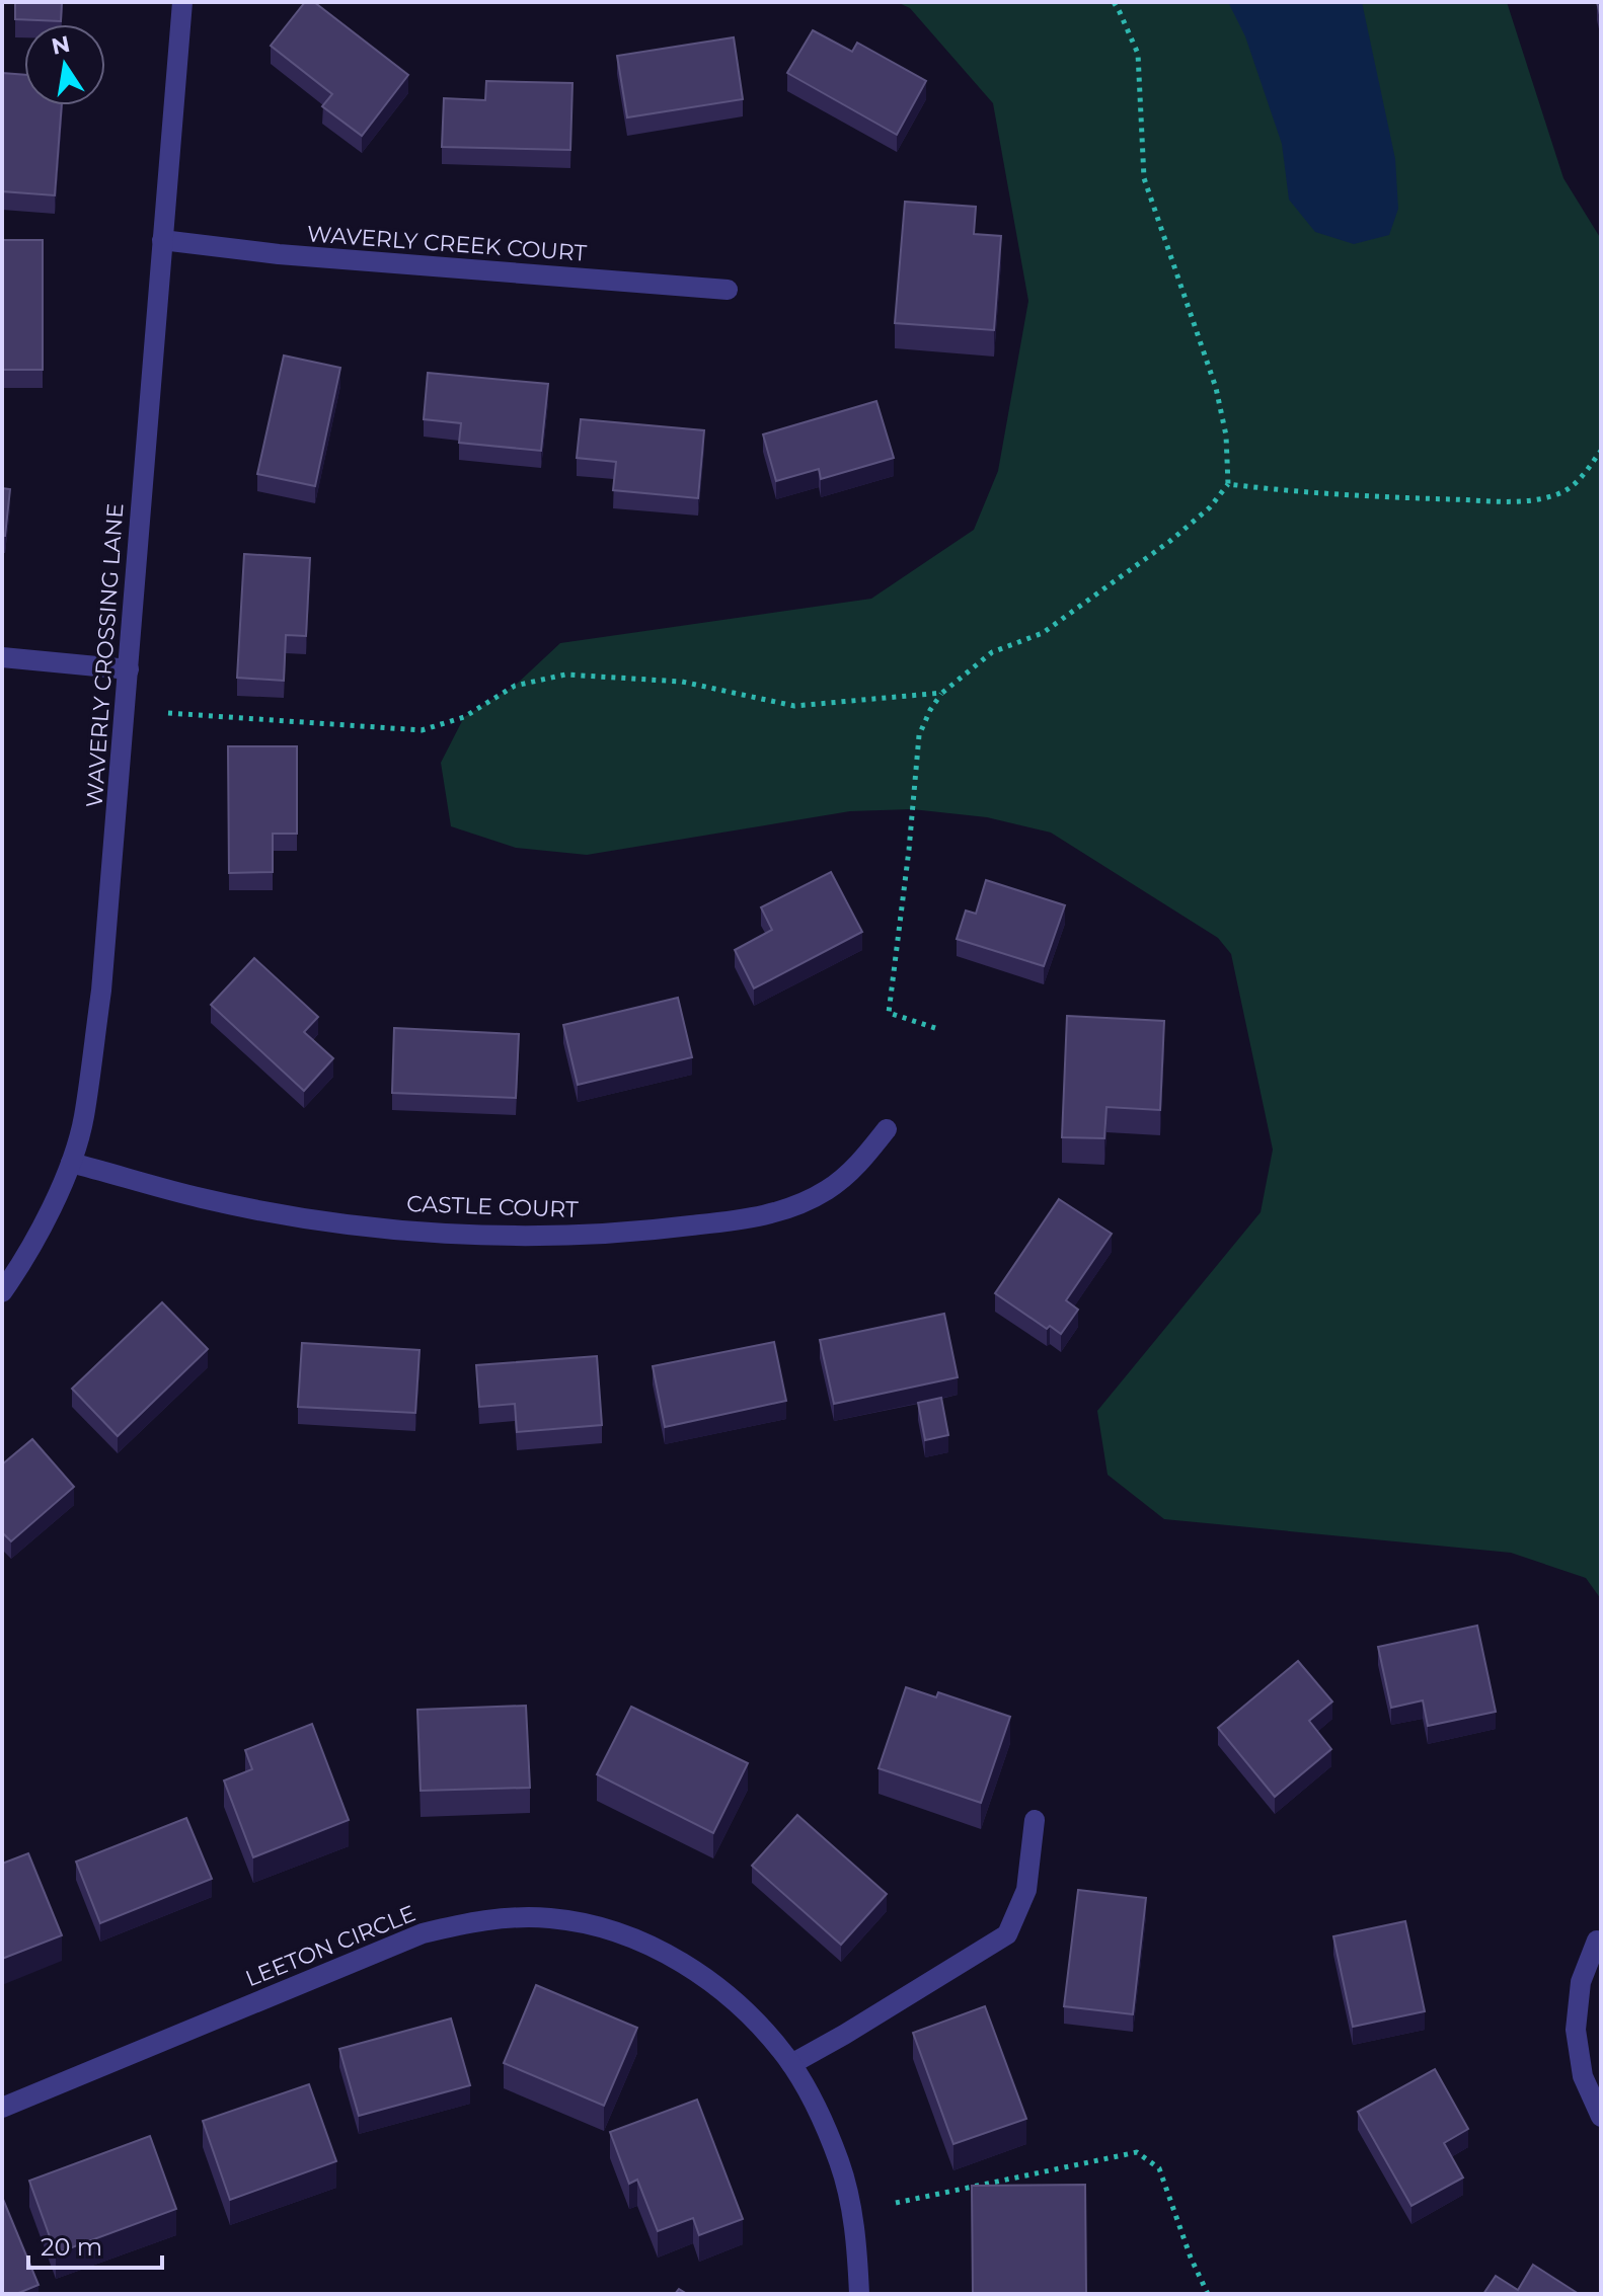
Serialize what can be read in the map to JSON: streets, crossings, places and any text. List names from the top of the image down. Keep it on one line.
{"streets":{"street":["WAVERLY CREEK COURT","WAVERLY CROSSING LANE","CASTLE COURT","LEETON CIRCLE"]},"crossings":[["WAVERLY CREEK COURT","WAVERLY CROSSING LANE"],["WAVERLY CROSSING LANE","CASTLE COURT"]],"scale_bar":"20 m","north":"top"}
